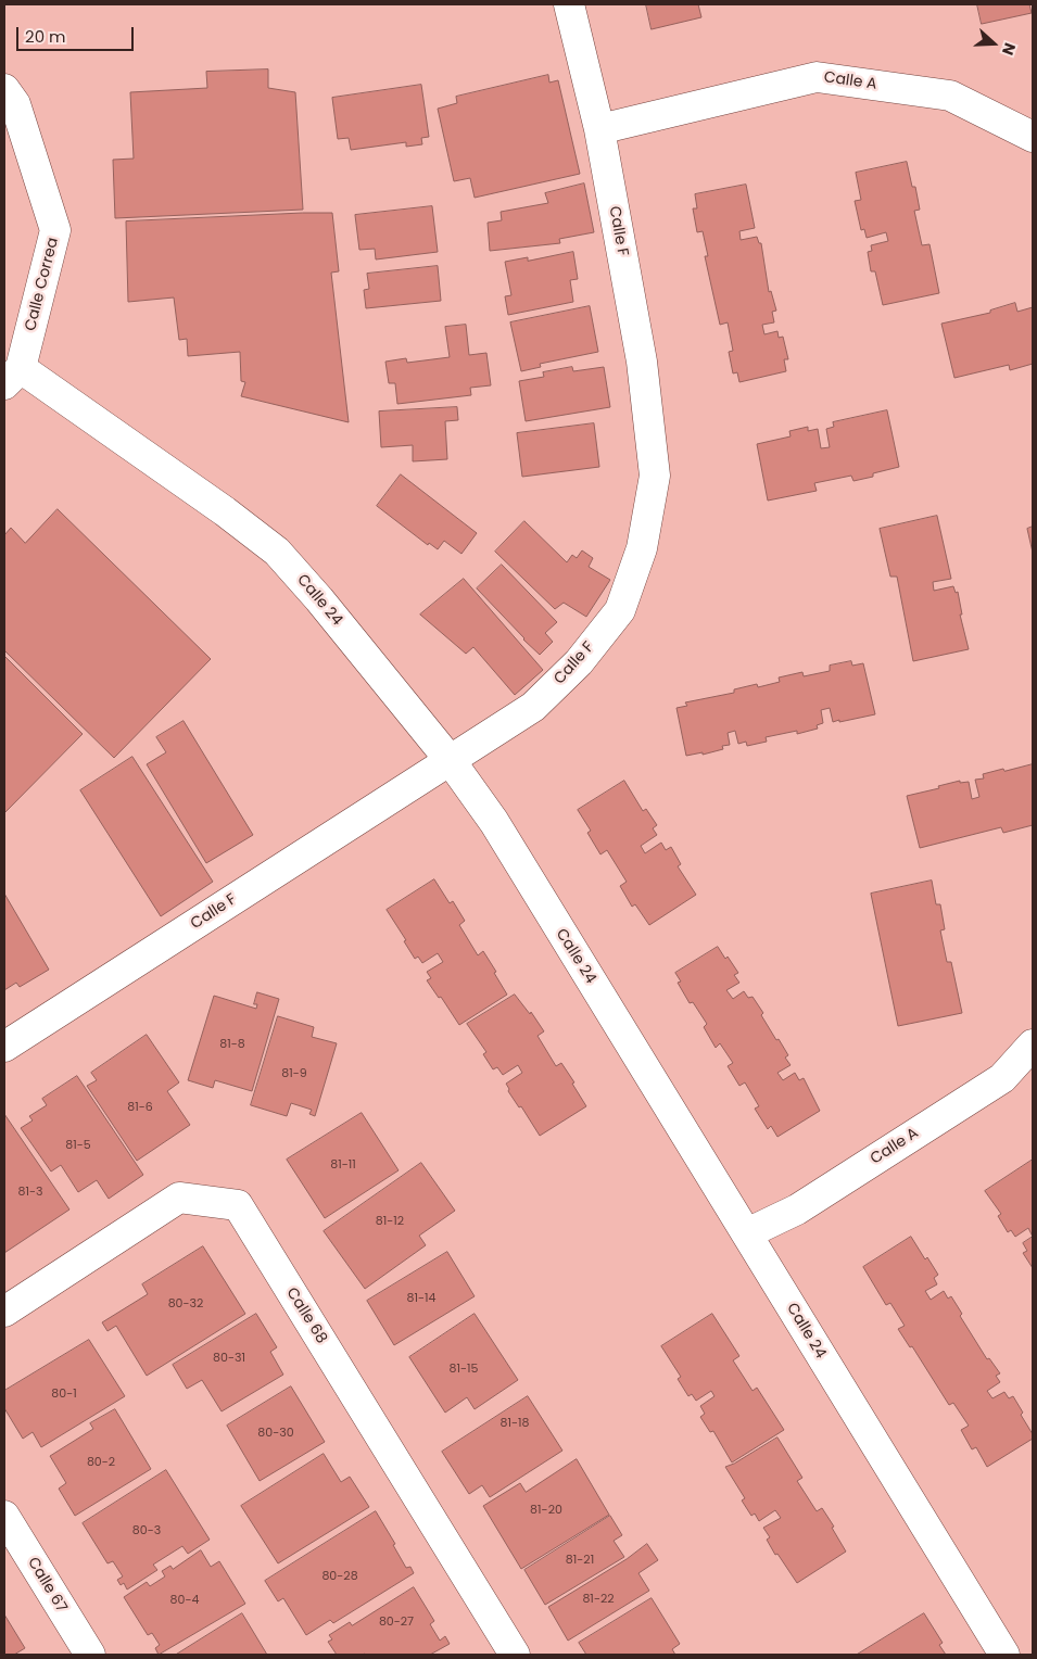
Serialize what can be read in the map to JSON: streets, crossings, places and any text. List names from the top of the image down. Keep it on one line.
{"streets":{"street":["Calle A","Calle F","Calle Correa","Calle 24","Calle 68","Calle 67"]},"crossings":[["Calle A","Calle F"],["Calle A","Calle 24"],["Calle F","Calle 24"],["Calle Correa","Calle 24"]],"house_numbers":["81-8","81-9","81-6","81-5","81-11","81-3","81-12","81-14","80-32","80-31","81-15","80-1","81-18","80-30","80-2","81-20","80-3","81-21","80-28","81-22","80-4","80-27"],"scale_bar":"20 m","north":"right"}
